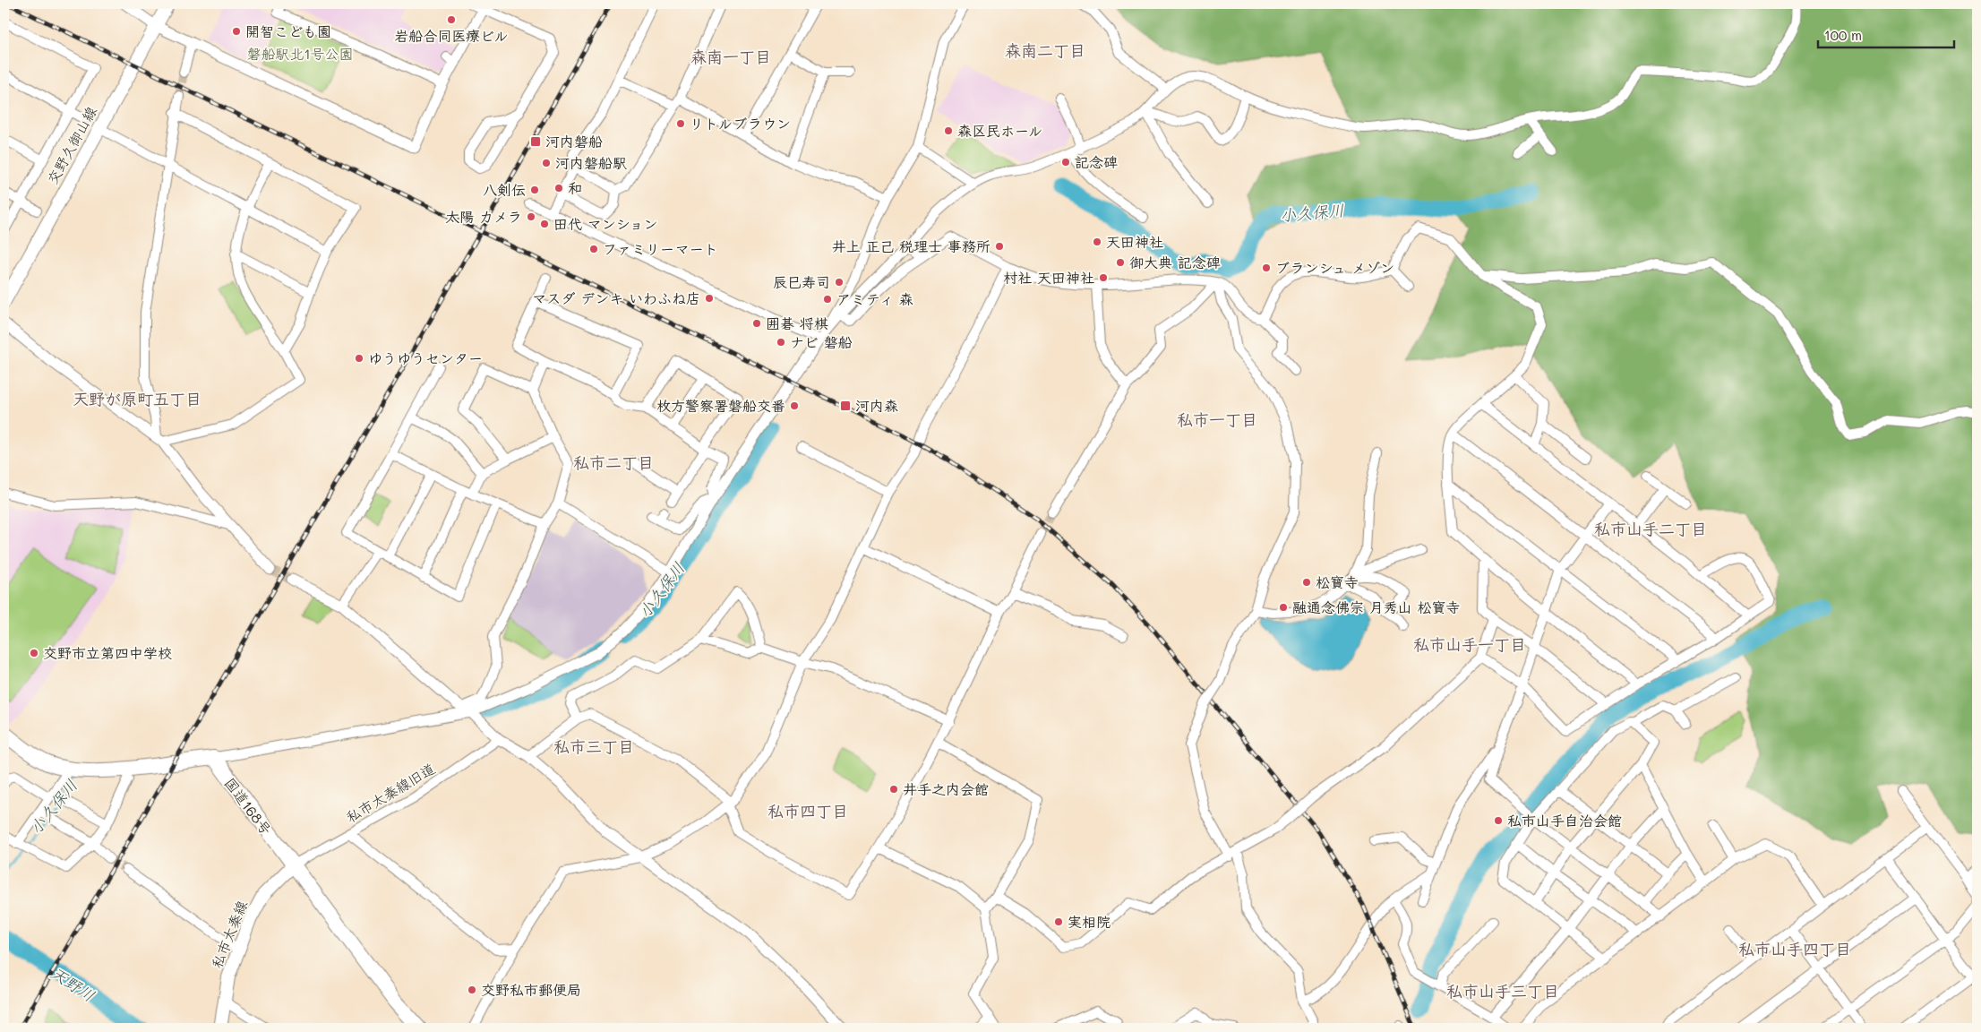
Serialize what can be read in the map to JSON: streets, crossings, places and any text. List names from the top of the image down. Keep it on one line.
{"streets":{"highway":["国道168号"],"main road":["交野久御山線","私市太秦線"],"street":["私市太秦線旧道"]},"crossings":[["私市太秦線旧道","国道168号"],["私市太秦線旧道","私市太秦線"],["国道168号","私市太秦線"]],"districts":["森南二丁目","森南一丁目","天野が原町五丁目","私市一丁目","私市二丁目","私市山手二丁目","私市山手一丁目","私市三丁目","私市四丁目","私市山手四丁目","私市山手三丁目"],"water":["小久保川","天野川"],"parks":["磐船駅北1号公園"],"places":{"other":["岩船合同医療ビル","開智こども園","リトルブラウン","森区民ホール","記念碑","河内磐船駅","和","八剣伝","太陽 カメラ","田代 マンション","天田神社","井上 正己 税理士 事務所","ファミリーマート","御大典 記念碑","ブランシュ メゾン","村社 天田神社","辰巳寿司","マスダ デンキ いわふね店","アミティ 森","囲碁 将棋","ナビ 磐船","ゆうゆうセンター","枚方警察署磐船交番","松寶寺","融通念佛宗 月秀山 松寶寺","交野市立第四中学校","井手之内会館","私市山手自治会館","実相院","交野私市郵便局"],"transit":["河内磐船","河内森"]},"scale_bar":"100 m"}
